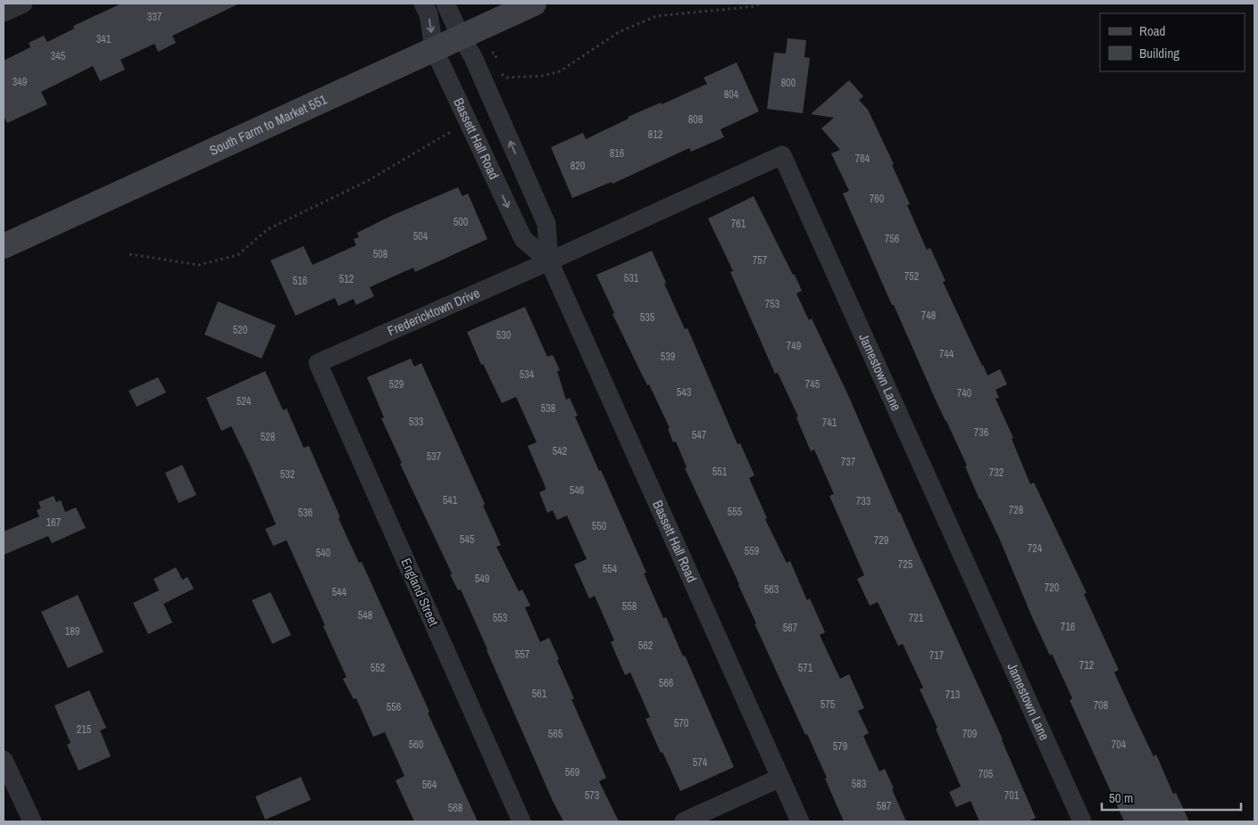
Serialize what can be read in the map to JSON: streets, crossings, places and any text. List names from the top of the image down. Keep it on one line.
{"streets":{"main road":["South Farm to Market 551"],"street":["Bassett Hall Road","Fredericktown Drive","Jamestown Lane","England Street"]},"crossings":[["South Farm to Market 551","Bassett Hall Road"],["Bassett Hall Road","Fredericktown Drive"],["Bassett Hall Road","Jamestown Lane"],["Fredericktown Drive","Jamestown Lane"],["Fredericktown Drive","England Street"]],"house_numbers":["337","341","345","349","800","804","808","812","816","764","820","760","500","761","504","756","508","757","752","531","512","516","753","748","535","520","530","749","744","539","534","529","745","543","740","524","538","533","741","736","547","528","542","537","737","551","732","532","546","541","733","728","555","536","167","550","545","729","724","559","540","725","554","549","720","563","544","558","548","553","721","716","567","189","562","557","717","712","552","571","566","561","713","575","708","556","570","215","565","709","560","704","579","574","569","705","583","564","573","701","587","568"],"legend":["Road","Building"],"scale_bar":"50 m"}
